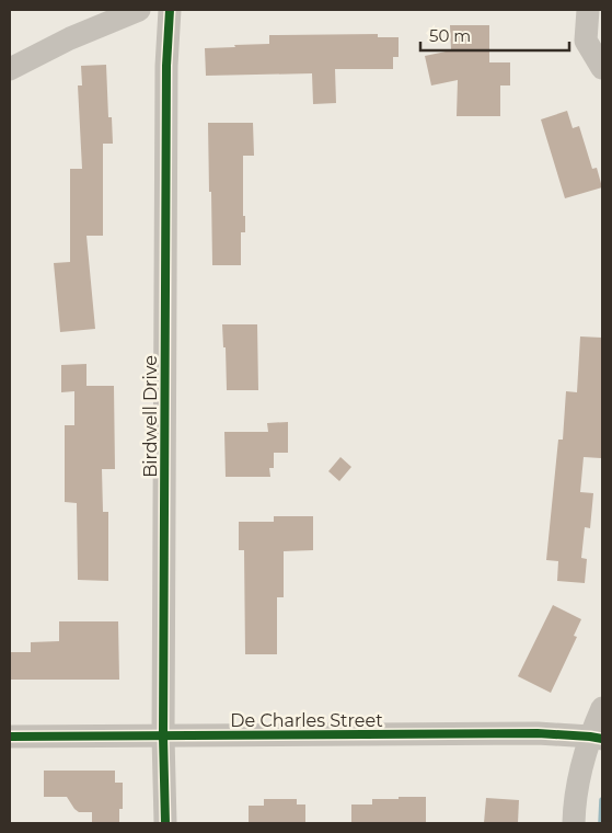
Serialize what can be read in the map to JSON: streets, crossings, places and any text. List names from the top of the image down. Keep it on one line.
{"streets":{"street":["Birdwell Drive","De Charles Street"]},"crossings":[["Birdwell Drive","De Charles Street"]],"scale_bar":"50 m"}
